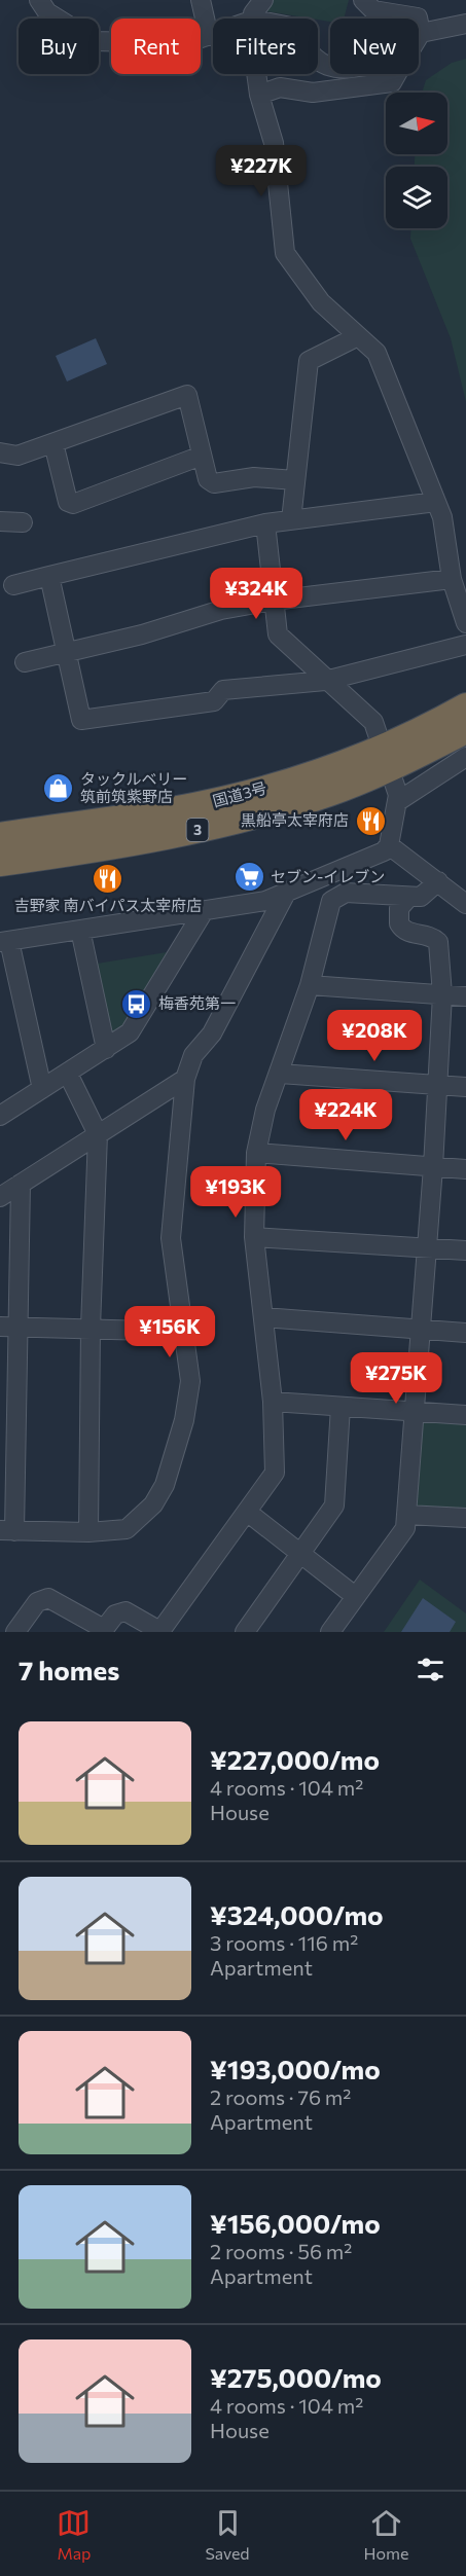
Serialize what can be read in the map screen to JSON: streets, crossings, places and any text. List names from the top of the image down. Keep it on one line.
{"streets":{"highway":["国道3号","3"]},"places":{"shop":["タックルベリー 筑前筑紫野店"],"restaurant":["黒船亭太宰府店","吉野家 南バイパス太宰府店"],"supermarket":["セブン-イレブン"],"bus stop":["梅香苑第一"]},"north":"right","page":{"chip":["Buy","Rent","Filters","New"],"price":["¥227K","¥324K","¥208K","¥224K","¥193K","¥156K","¥275K"],"heading":"7 homes","list":[{"name":"¥227,000/mo","note":"4 rooms · 104 m² · House"},{"name":"¥324,000/mo","note":"3 rooms · 116 m² · Apartment"},{"name":"¥193,000/mo","note":"2 rooms · 76 m² · Apartment"},{"name":"¥156,000/mo","note":"2 rooms · 56 m² · Apartment"},{"name":"¥275,000/mo","note":"4 rooms · 104 m² · House"}],"tabs":["Map","Saved","Home"]}}
